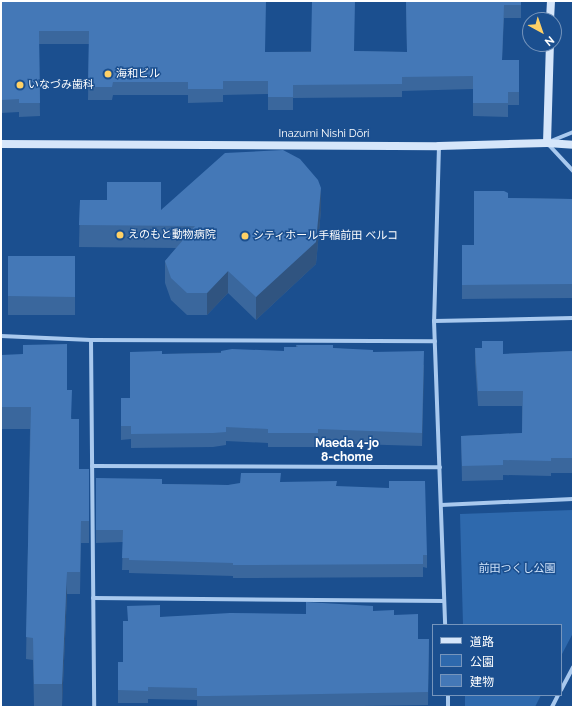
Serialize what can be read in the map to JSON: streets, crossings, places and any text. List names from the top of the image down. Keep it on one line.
{"streets":{"street":["Inazumi Nishi Dōri"]},"districts":["Maeda 4-jo 8-chome"],"parks":["前田つくし公園"],"places":["海和ビル","いなづみ歯科","えのもと動物病院","シティホール手稲前田 ベルコ"],"legend":["道路","公園","建物"],"north":"bottom right"}
